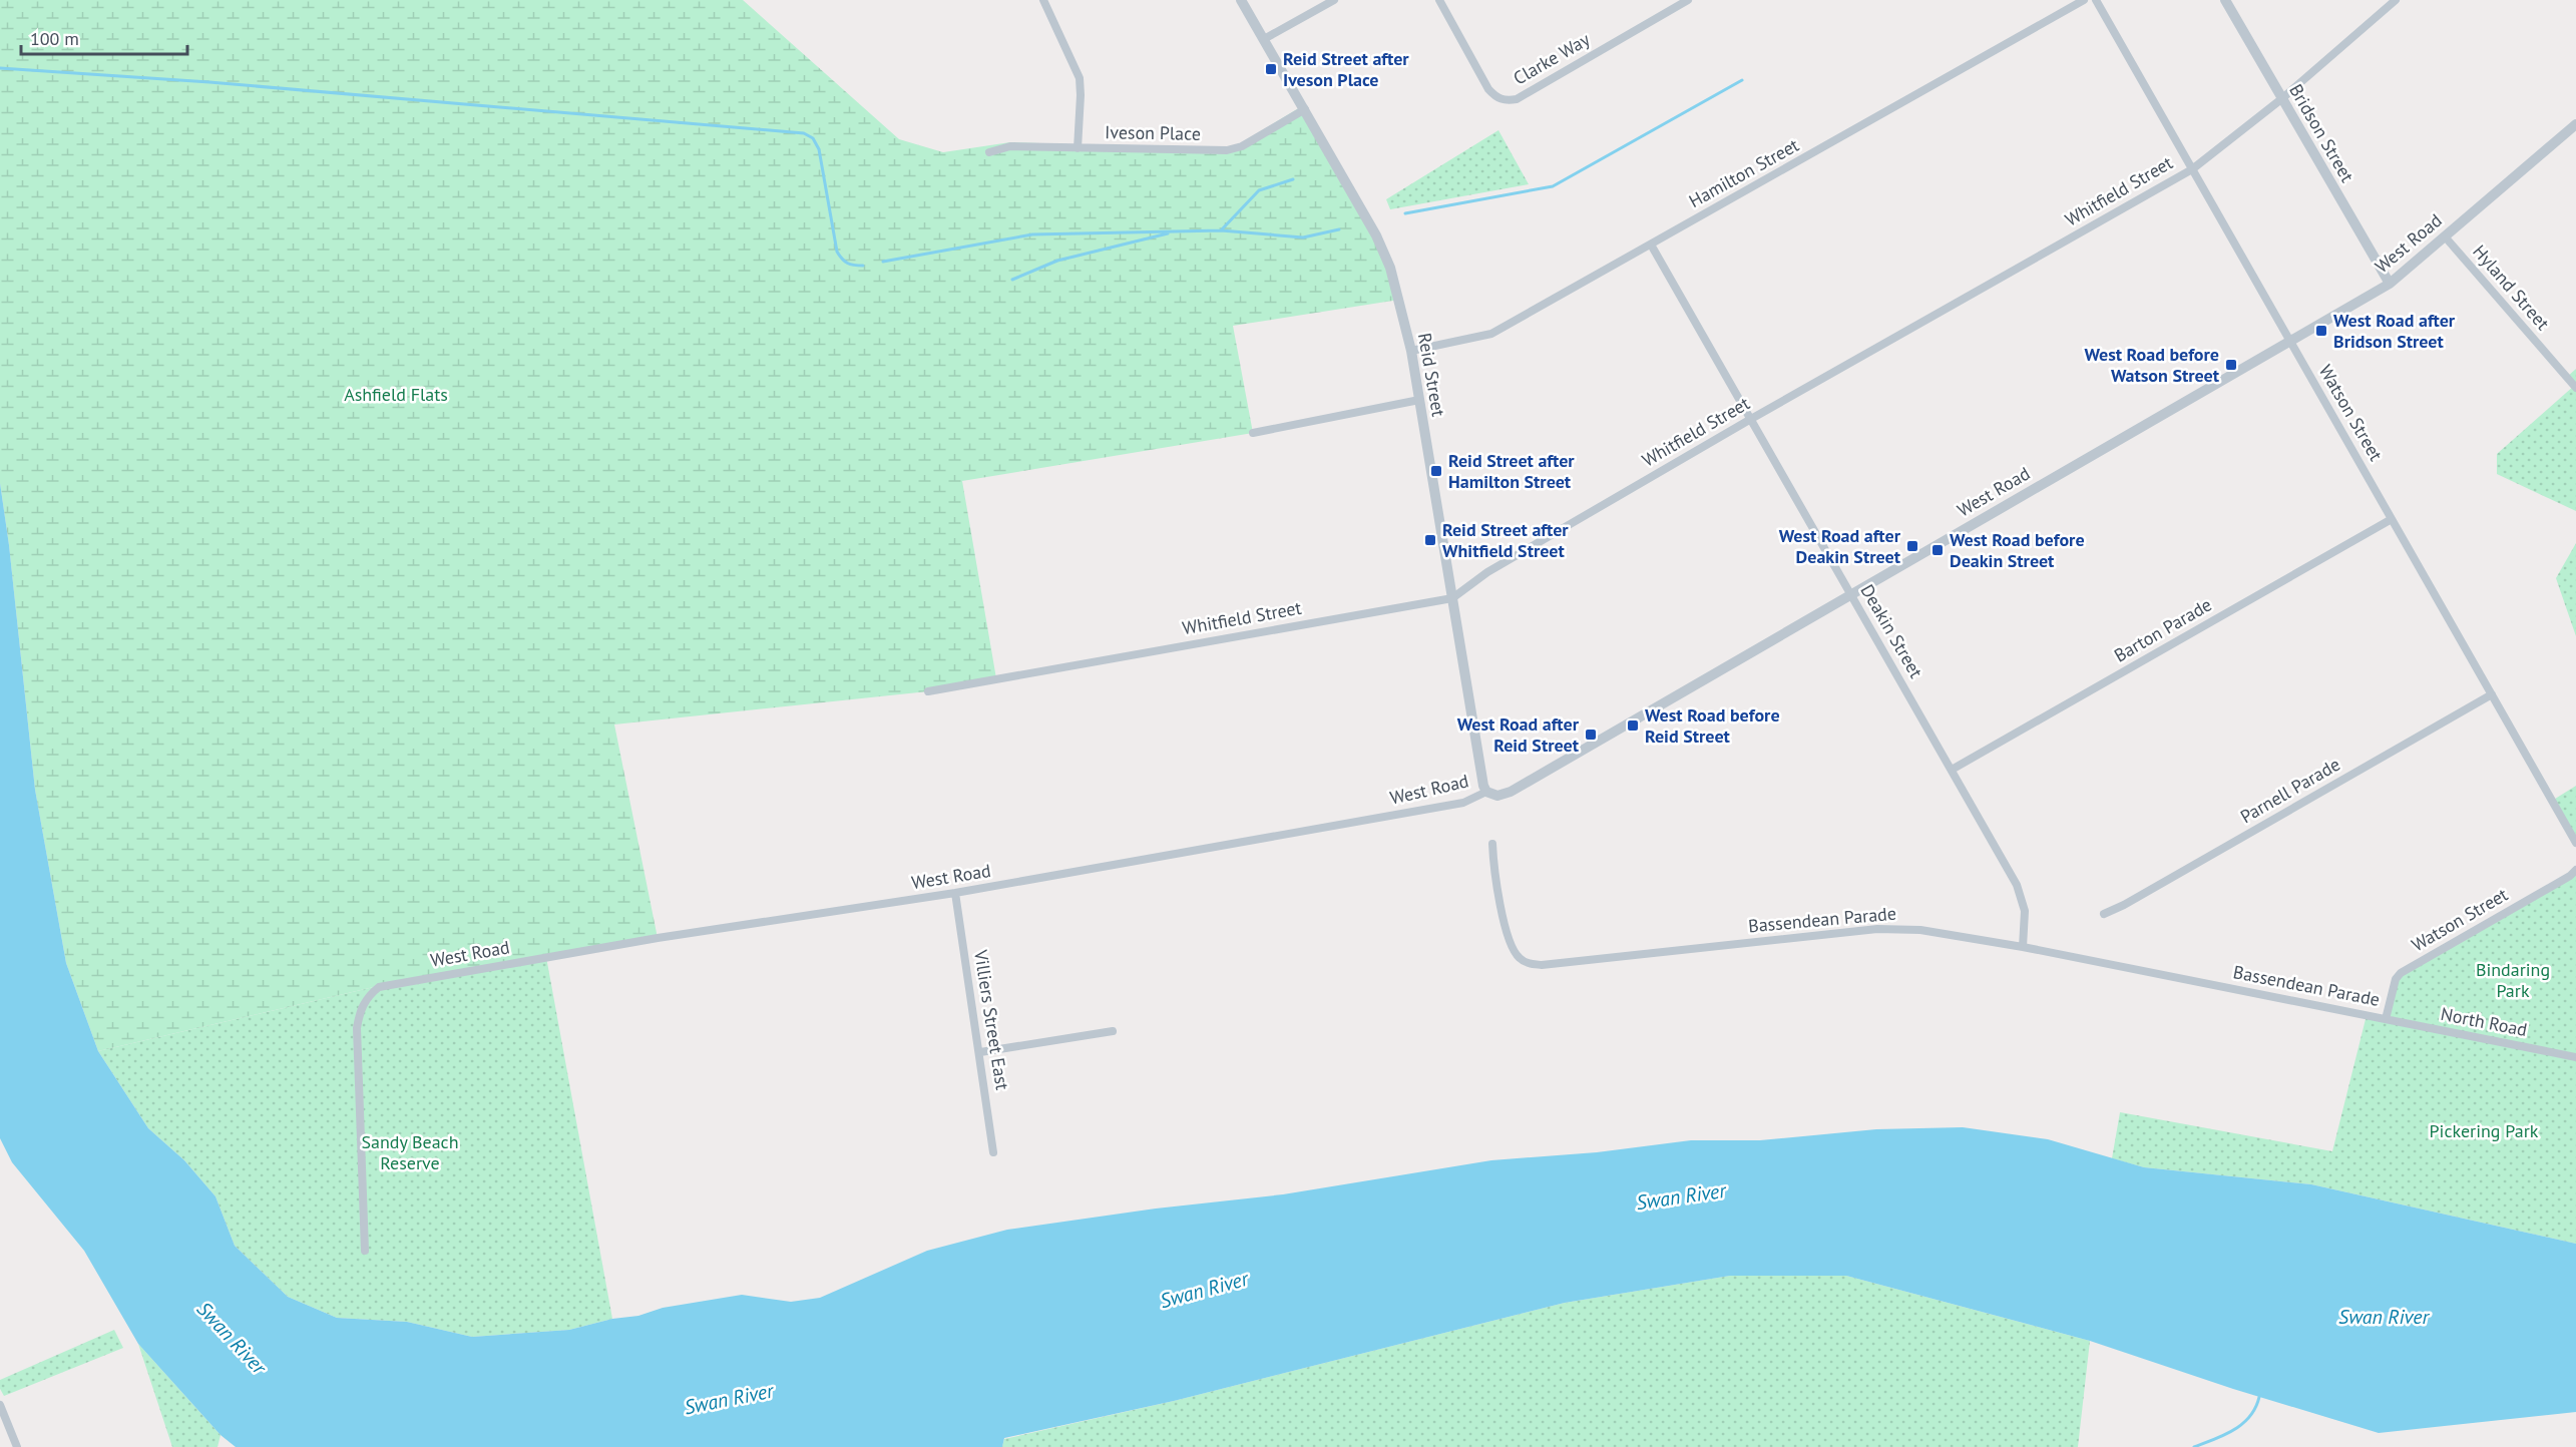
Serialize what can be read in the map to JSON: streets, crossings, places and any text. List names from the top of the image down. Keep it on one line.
{"streets":{"street":["Clarke Way","Iveson Place","Bridson Street","Hamilton Street","Whitfield Street","West Road","Hyland Street","Reid Street","Watson Street","Barton Parade","Deakin Street","Parnell Parade","Bassendean Parade","Villiers Street East","North Road"]},"crossings":[["Iveson Place","Reid Street"],["Bridson Street","Whitfield Street"],["Bridson Street","West Road"],["Hamilton Street","Reid Street"],["Hamilton Street","Deakin Street"],["Whitfield Street","Reid Street"],["Whitfield Street","Watson Street"],["Whitfield Street","Deakin Street"],["West Road","Hyland Street"],["West Road","Reid Street"],["West Road","Watson Street"],["West Road","Deakin Street"],["West Road","Villiers Street East"],["Watson Street","Barton Parade"],["Watson Street","Parnell Parade"],["Watson Street","Bassendean Parade"],["Watson Street","North Road"],["Barton Parade","Deakin Street"],["Deakin Street","Bassendean Parade"],["Bassendean Parade","North Road"]],"water":["Swan River"],"parks":["Ashfield Flats","Bindaring Park","Pickering Park","Sandy Beach Reserve"],"places":{"transit":["Reid Street after Iveson Place","West Road after Bridson Street","West Road before Watson Street","Reid Street after Hamilton Street","Reid Street after Whitfield Street","West Road after Deakin Street","West Road before Deakin Street","West Road before Reid Street","West Road after Reid Street"]},"scale_bar":"100 m"}
